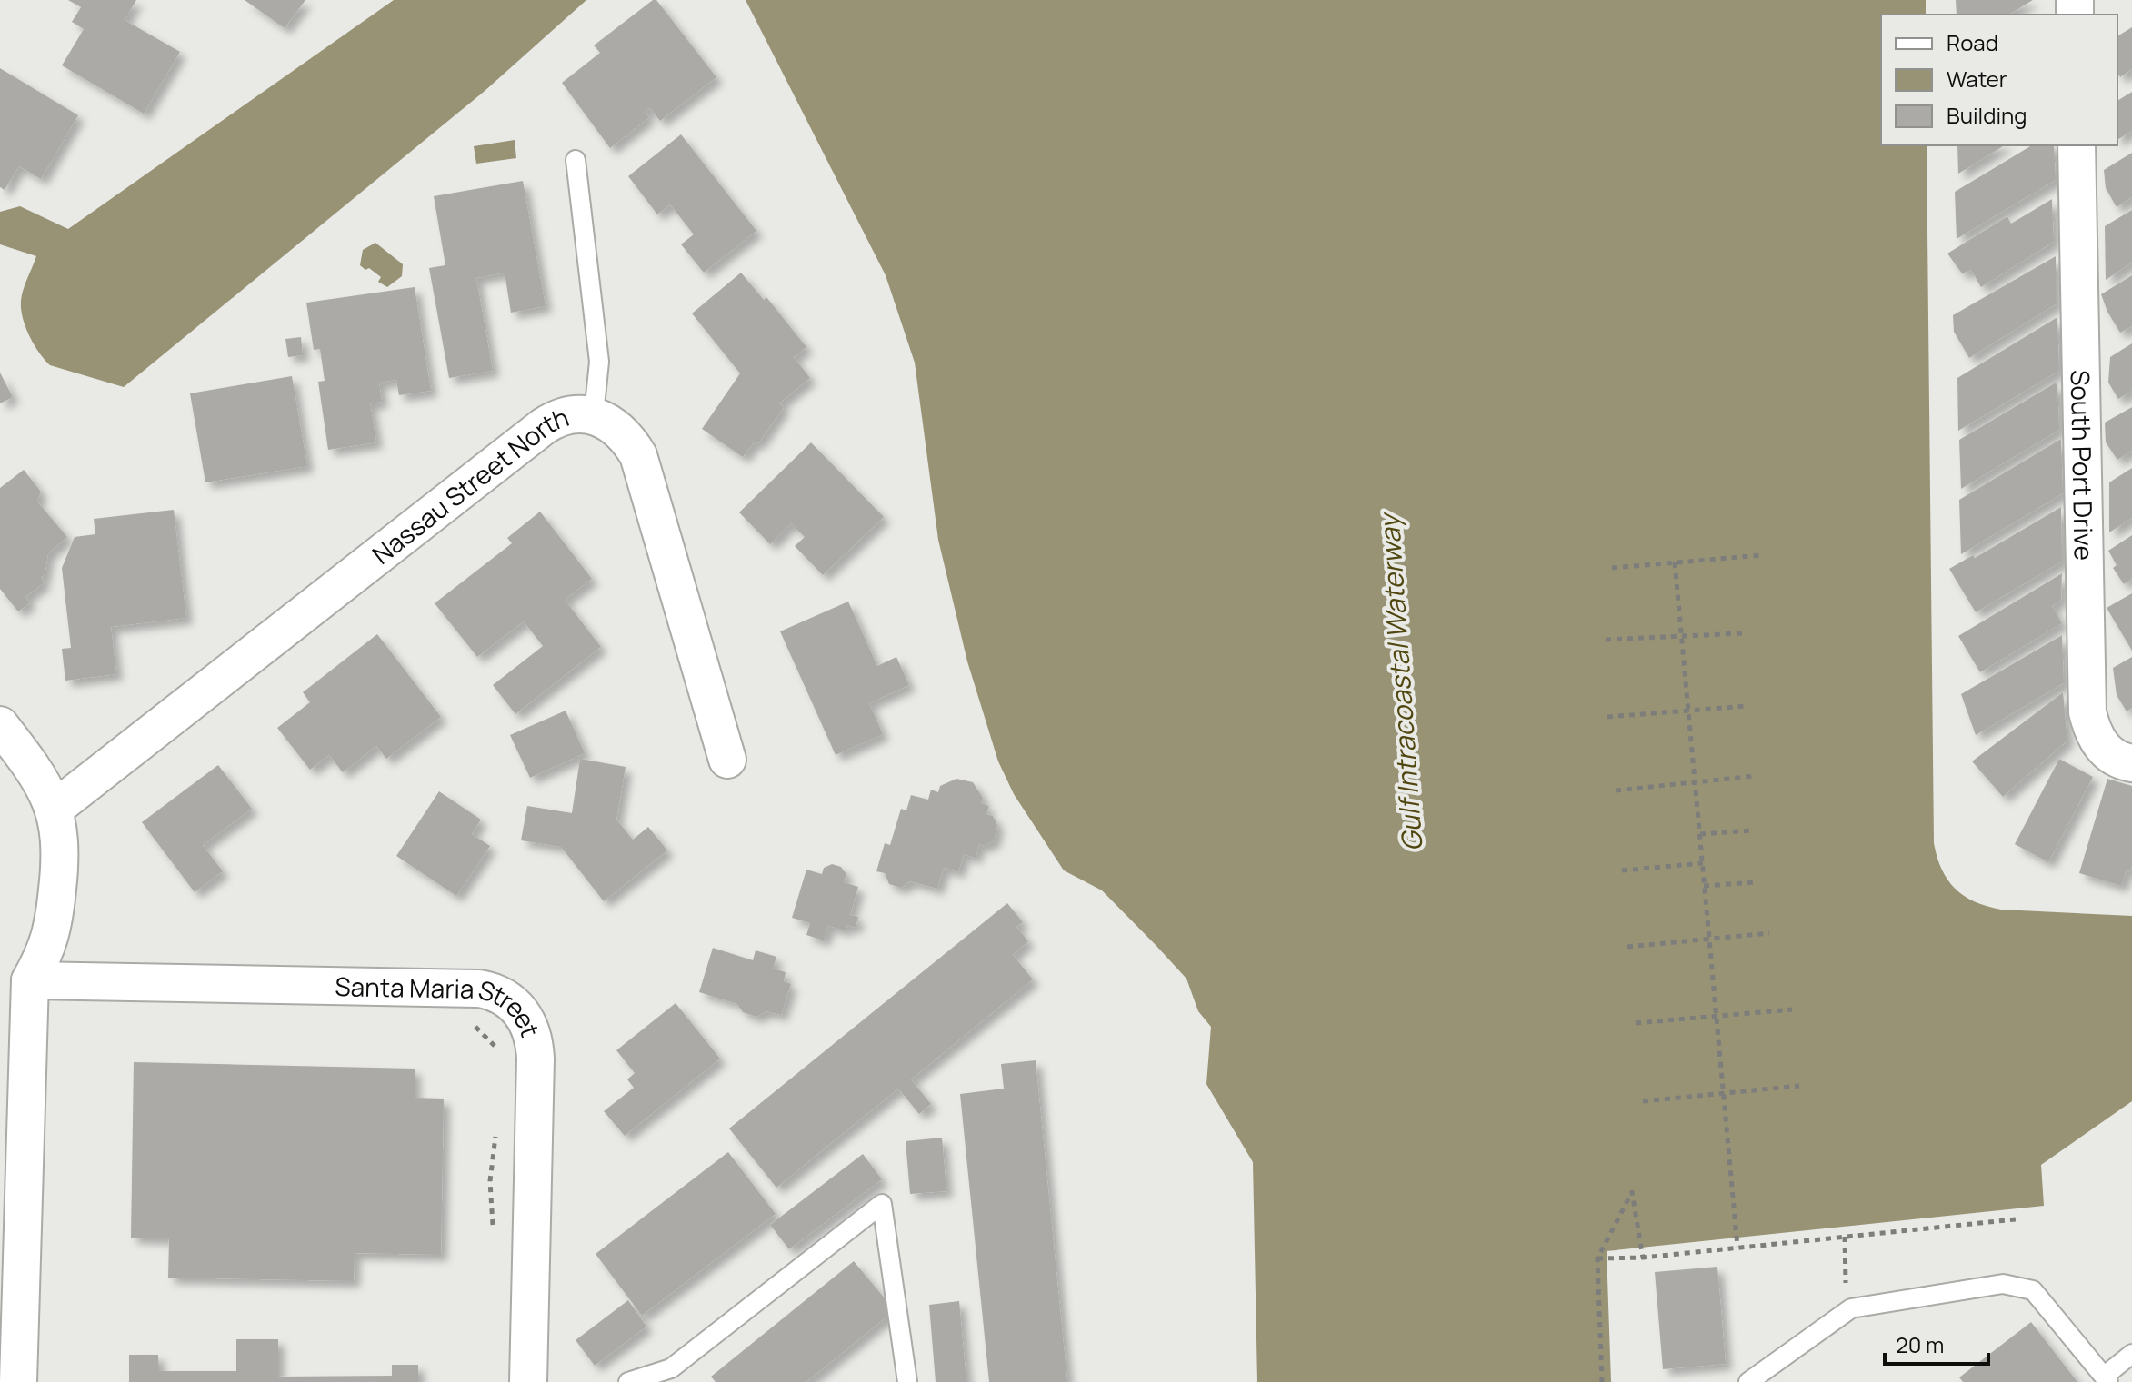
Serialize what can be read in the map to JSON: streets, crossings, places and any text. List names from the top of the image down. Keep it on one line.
{"streets":{"street":["South Port Drive","Nassau Street North","Santa Maria Street"]},"water":["Gulf Intracoastal Waterway"],"legend":["Road","Water","Building"],"scale_bar":"20 m"}
